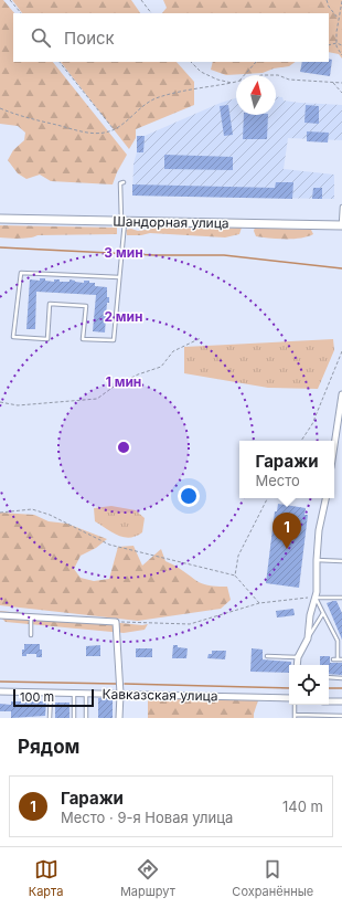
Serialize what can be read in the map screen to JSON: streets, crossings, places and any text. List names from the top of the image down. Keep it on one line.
{"streets":{"street":["Шандорная улица","Кавказская улица"]},"scale_bar":"100 m","north":"top","page":{"search":"Поиск","popup":["Гаражи","Место"],"pins":"1","scale":"100 m","heading":"Рядом","list":[{"mark":"1","name":"Гаражи","note":"Место · 9-я Новая улица","value":"140 m"}],"nav":["Карта","Маршрут","Сохранённые"]},"rings":["3 мин","2 мин","1 мин"]}
